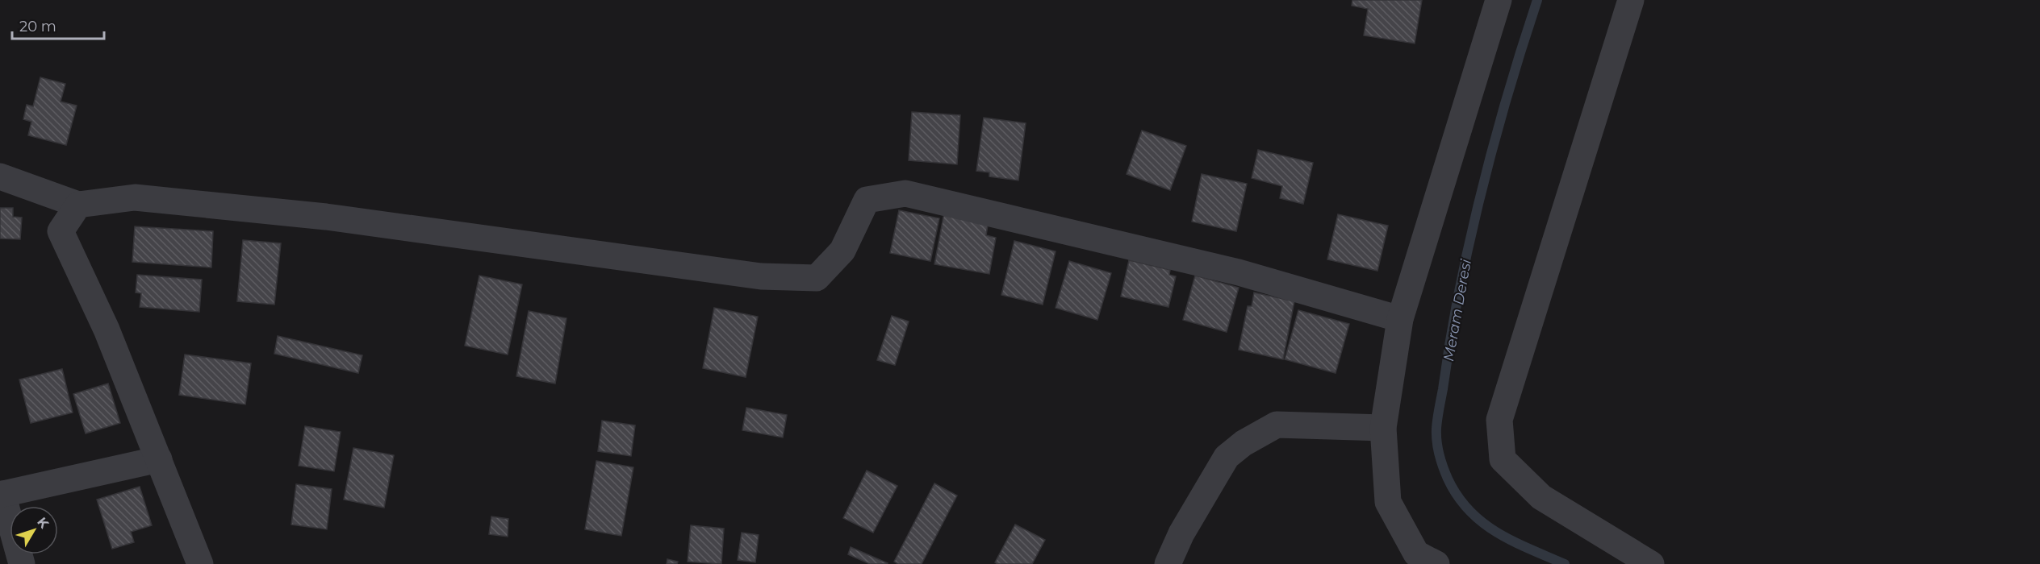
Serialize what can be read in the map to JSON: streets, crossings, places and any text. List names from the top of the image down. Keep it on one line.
{"water":["Meram Deresi"],"scale_bar":"20 m","north":"top right"}
